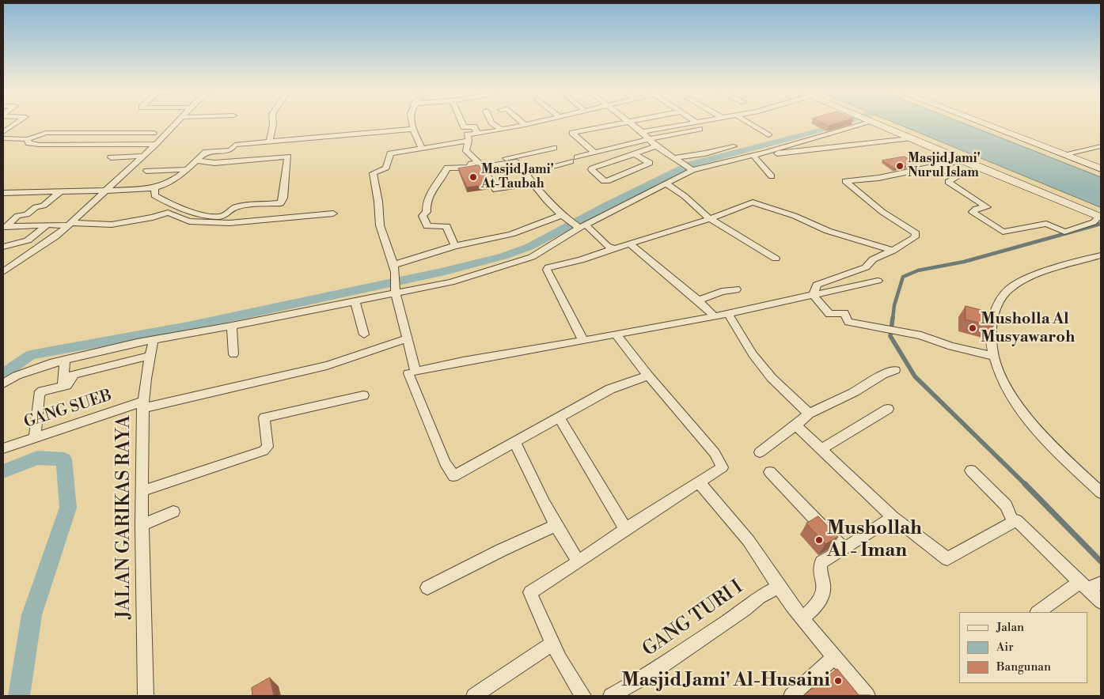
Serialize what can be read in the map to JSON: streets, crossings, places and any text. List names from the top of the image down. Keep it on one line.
{"streets":{"street":["GANG SUEB","JALAN GARIKAS RAYA","GANG TURI I"]},"crossings":[["GANG SUEB","JALAN GARIKAS RAYA"]],"places":["Masjid Jami' Nurul Islam","Masjid Jami' At-Taubah","Musholla Al Musyawaroh","Mushollah Al - Iman","Masjid Jami' Al-Husaini"],"legend":["Jalan","Air","Bangunan"]}
